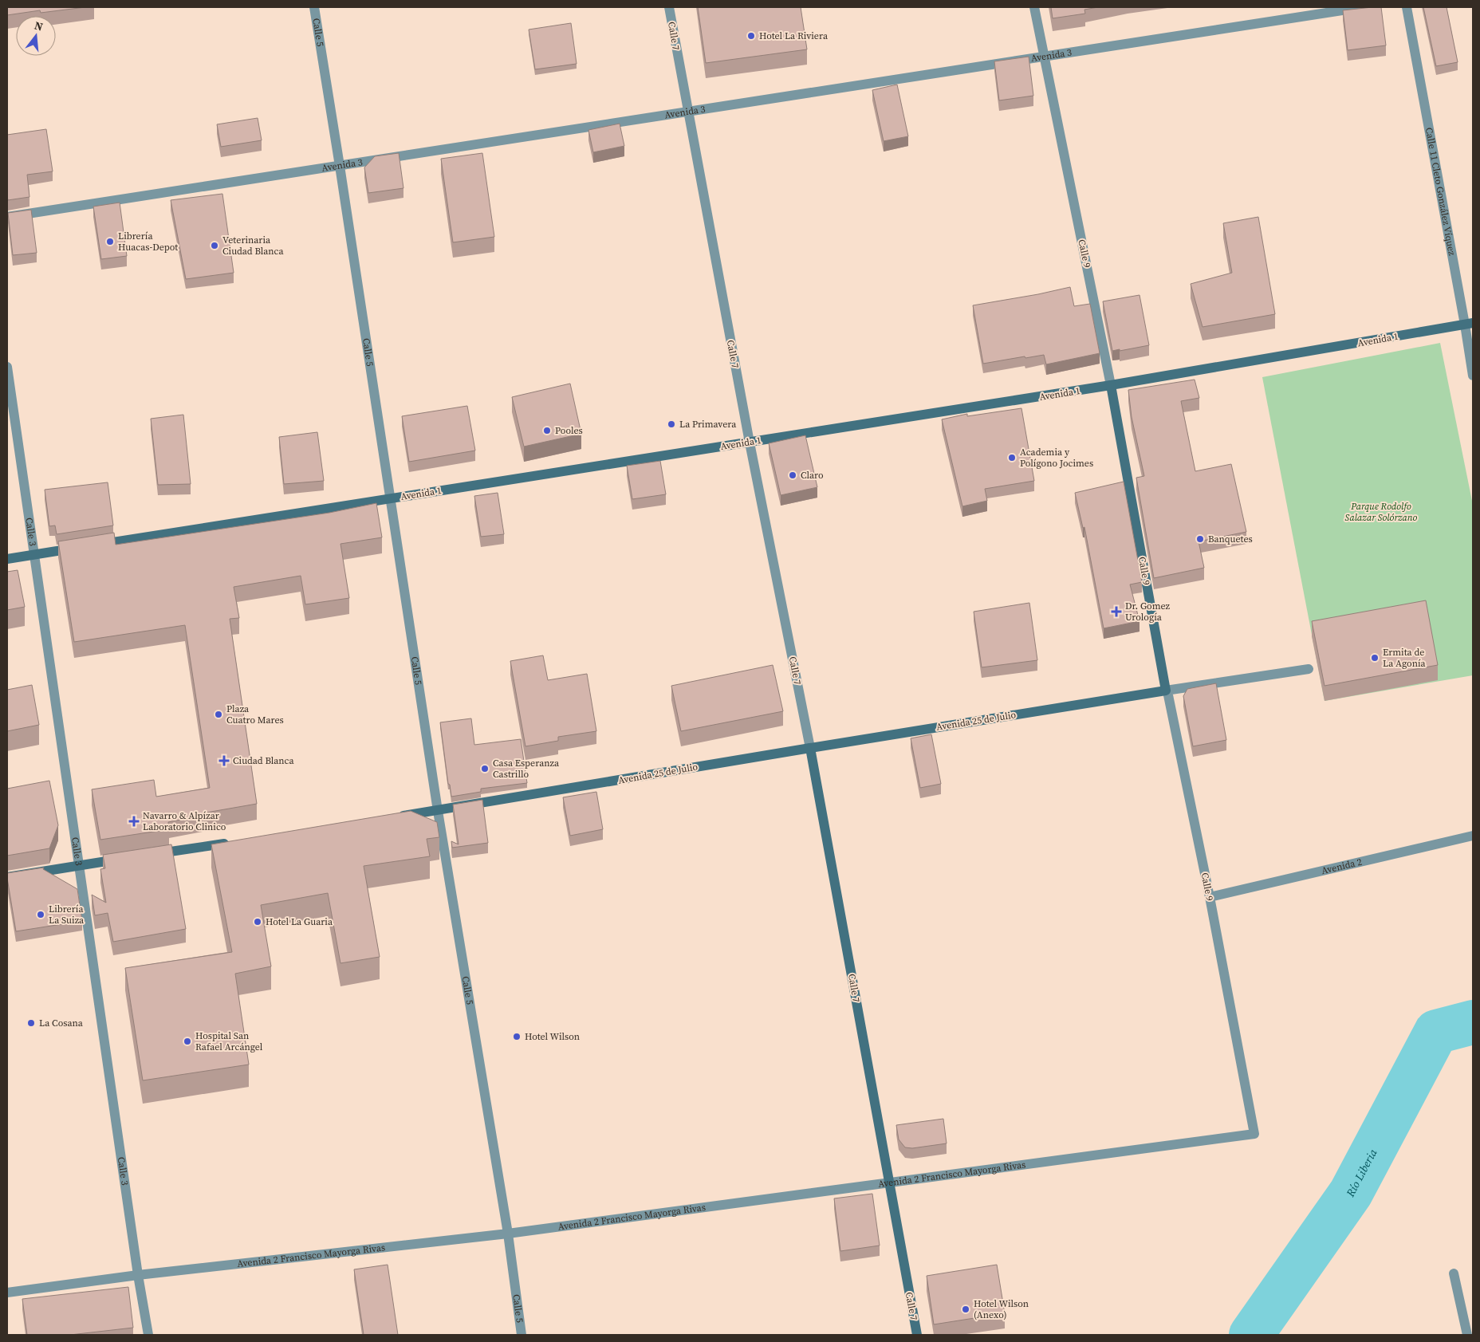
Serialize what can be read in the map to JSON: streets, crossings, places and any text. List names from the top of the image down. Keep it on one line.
{"streets":{"street":["Calle 5","Calle 7","Avenida 3","Calle 11 Cleto González Víquez","Calle 9","Avenida 1","Calle 3","Avenida 25 de Julio","Avenida 2","Avenida 2 Francisco Mayorga Rivas"]},"crossings":[["Calle 5","Avenida 3"],["Calle 5","Avenida 1"],["Calle 5","Avenida 25 de Julio"],["Calle 5","Avenida 2 Francisco Mayorga Rivas"],["Calle 7","Avenida 3"],["Calle 7","Avenida 1"],["Calle 7","Avenida 25 de Julio"],["Calle 7","Avenida 2 Francisco Mayorga Rivas"],["Avenida 3","Calle 9"],["Calle 11 Cleto González Víquez","Avenida 1"],["Calle 9","Avenida 1"],["Calle 9","Avenida 25 de Julio"],["Calle 9","Avenida 2"],["Calle 9","Avenida 2 Francisco Mayorga Rivas"],["Calle 3","Avenida 2 Francisco Mayorga Rivas"]],"water":["Río Liberia"],"parks":["Parque Rodolfo Salazar Solórzano"],"places":{"other":["Hotel La Riviera","Librería Huacas-Depot","Veterinaria Ciudad Blanca","La Primavera","Pooles","Academia y Polígono Jocimes","Claro","Banquetes","Ermita de La Agonía","Plaza Cuatro Mares","Casa Esperanza Castrillo","Librería La Suiza","Hotel La Guaria","La Cosana","Hotel Wilson","Hospital San Rafael Arcángel","Hotel Wilson (Anexo)"],"health":["Dr. Gomez Urología","Ciudad Blanca","Navarro & Alpízar Laboratorio Clinico"]},"north":"top"}
